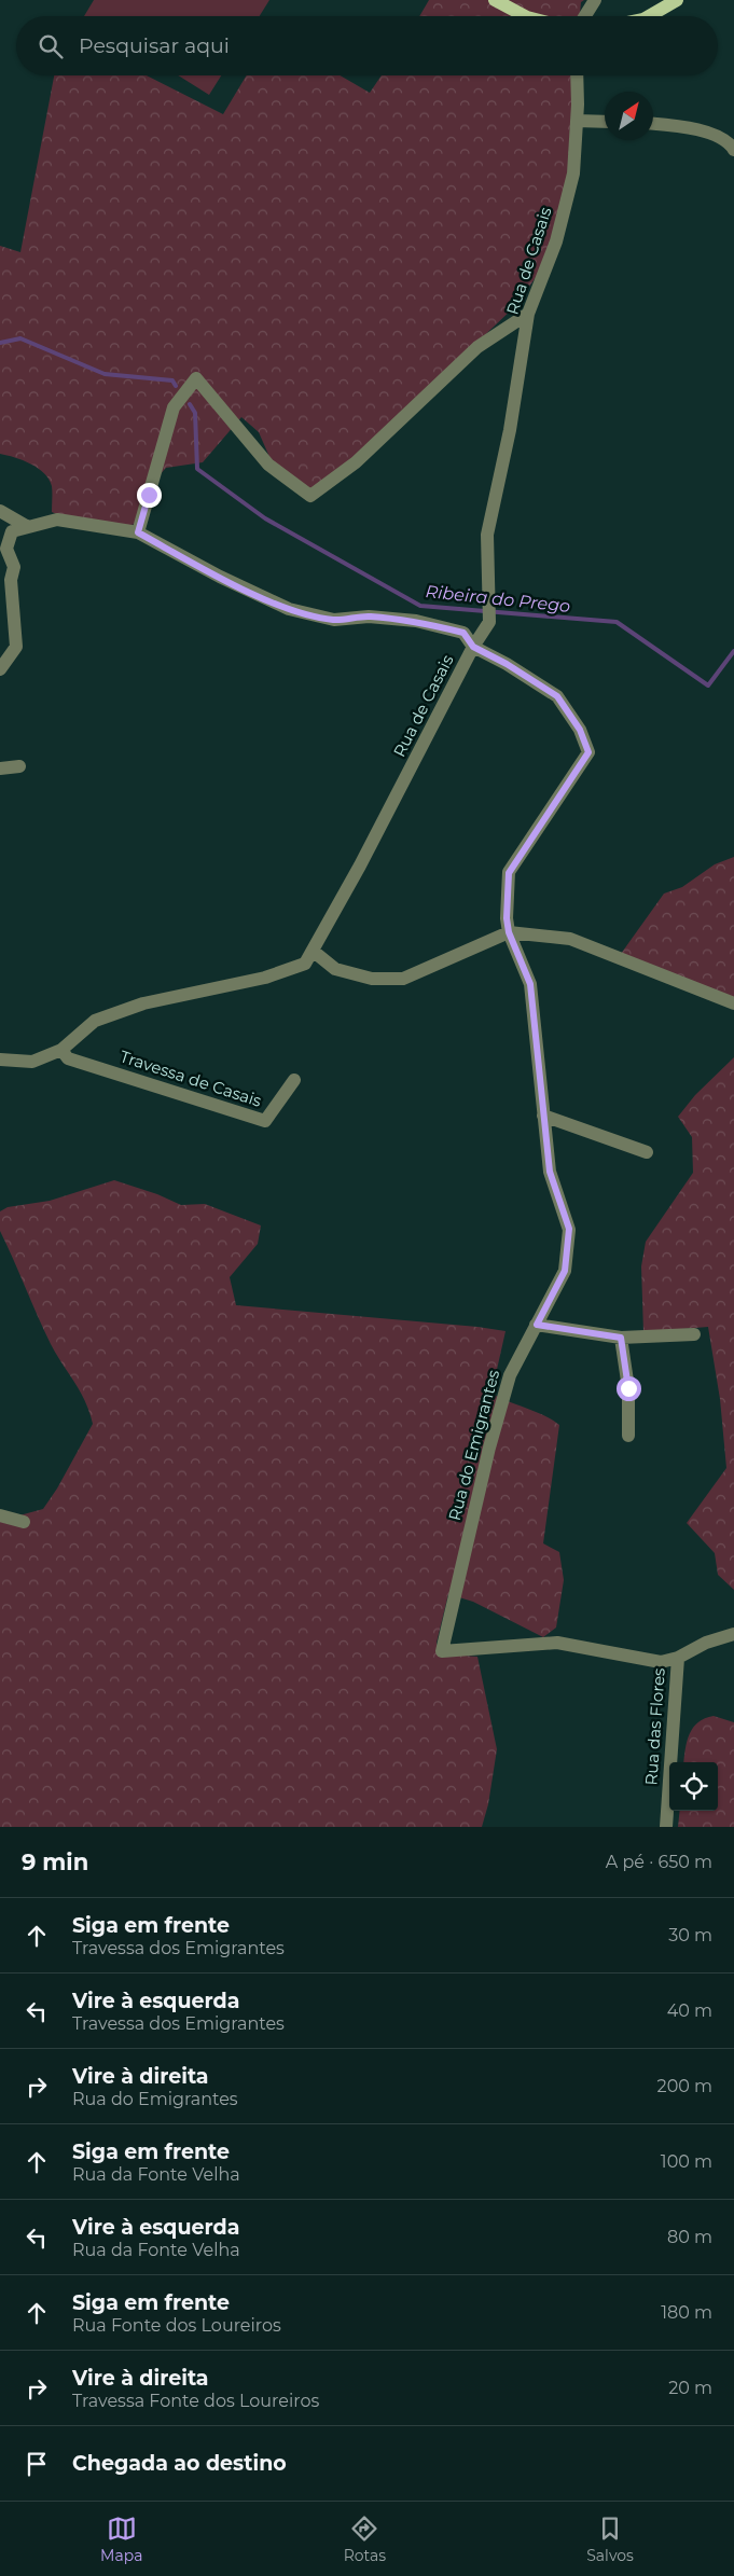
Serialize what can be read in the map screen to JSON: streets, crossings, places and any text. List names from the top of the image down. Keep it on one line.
{"streets":{"street":["Rua de Casais","Travessa de Casais","Rua do Emigrantes","Rua das Flores"]},"crossings":[["Rua de Casais","Travessa de Casais"],["Rua de Casais","Rua do Emigrantes"],["Rua do Emigrantes","Rua das Flores"]],"water":["Ribeira do Prego"],"north":"top right","page":{"search":"Pesquisar aqui","heading":["9 min","A pé · 650 m"],"list":[["Siga em frente","Travessa dos Emigrantes","30 m"],["Vire à esquerda","Travessa dos Emigrantes","40 m"],["Vire à direita","Rua do Emigrantes","200 m"],["Siga em frente","Rua da Fonte Velha","100 m"],["Vire à esquerda","Rua da Fonte Velha","80 m"],["Siga em frente","Rua Fonte dos Loureiros","180 m"],["Vire à direita","Travessa Fonte dos Loureiros","20 m"],"Chegada ao destino"],"nav":["Mapa","Rotas","Salvos"]}}
